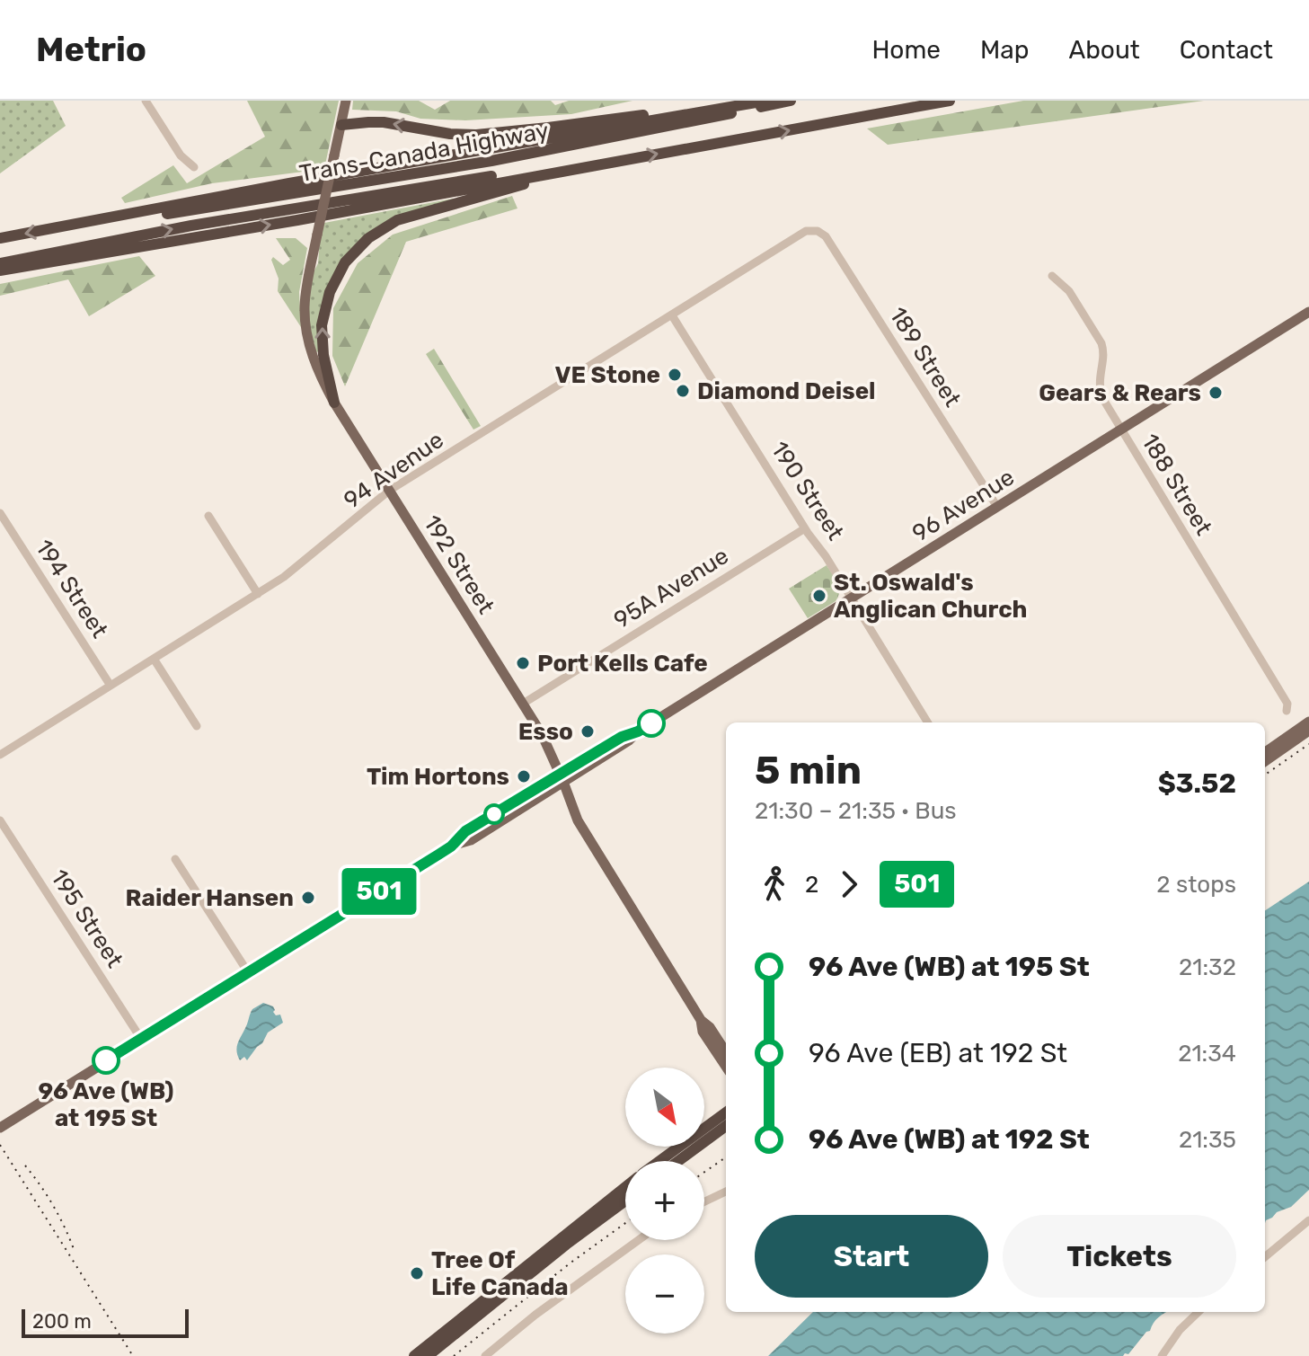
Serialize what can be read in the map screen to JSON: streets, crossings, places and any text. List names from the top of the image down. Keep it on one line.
{"streets":{"highway":["Trans-Canada Highway"],"main road":["96 Avenue","192 Street"],"street":["189 Street","94 Avenue","188 Street","190 Street","95A Avenue","194 Street","195 Street"]},"crossings":[["189 Street","94 Avenue"],["189 Street","96 Avenue"],["94 Avenue","190 Street"],["94 Avenue","192 Street"],["94 Avenue","194 Street"],["188 Street","96 Avenue"],["190 Street","96 Avenue"],["190 Street","95A Avenue"],["96 Avenue","192 Street"],["96 Avenue","195 Street"],["192 Street","95A Avenue"]],"places":["VE Stone","Diamond Deisel","Gears & Rears","St. Oswald's Anglican Church","Port Kells Cafe","Esso","Tim Hortons","Raider Hansen","96 Ave (WB) at 195 St","Tree Of Life Canada"],"lines":["bus line 501"],"scale_bar":"200 m","north":"bottom right","page":{"header":"Metrio","nav":["Home","Map","About","Contact"],"on_map":"501","heading":["5 min","21:30 – 21:35 · Bus","$3.52"],"legs":["2","501","2 stops"],"list":[{"name":"96 Ave (WB) at 195 St","value":"21:32"},{"name":"96 Ave (EB) at 192 St","value":"21:34"},{"name":"96 Ave (WB) at 192 St","value":"21:35"}],"map_buttons":["+","−"],"buttons":["Start","Tickets"],"scale":"200 m"}}
